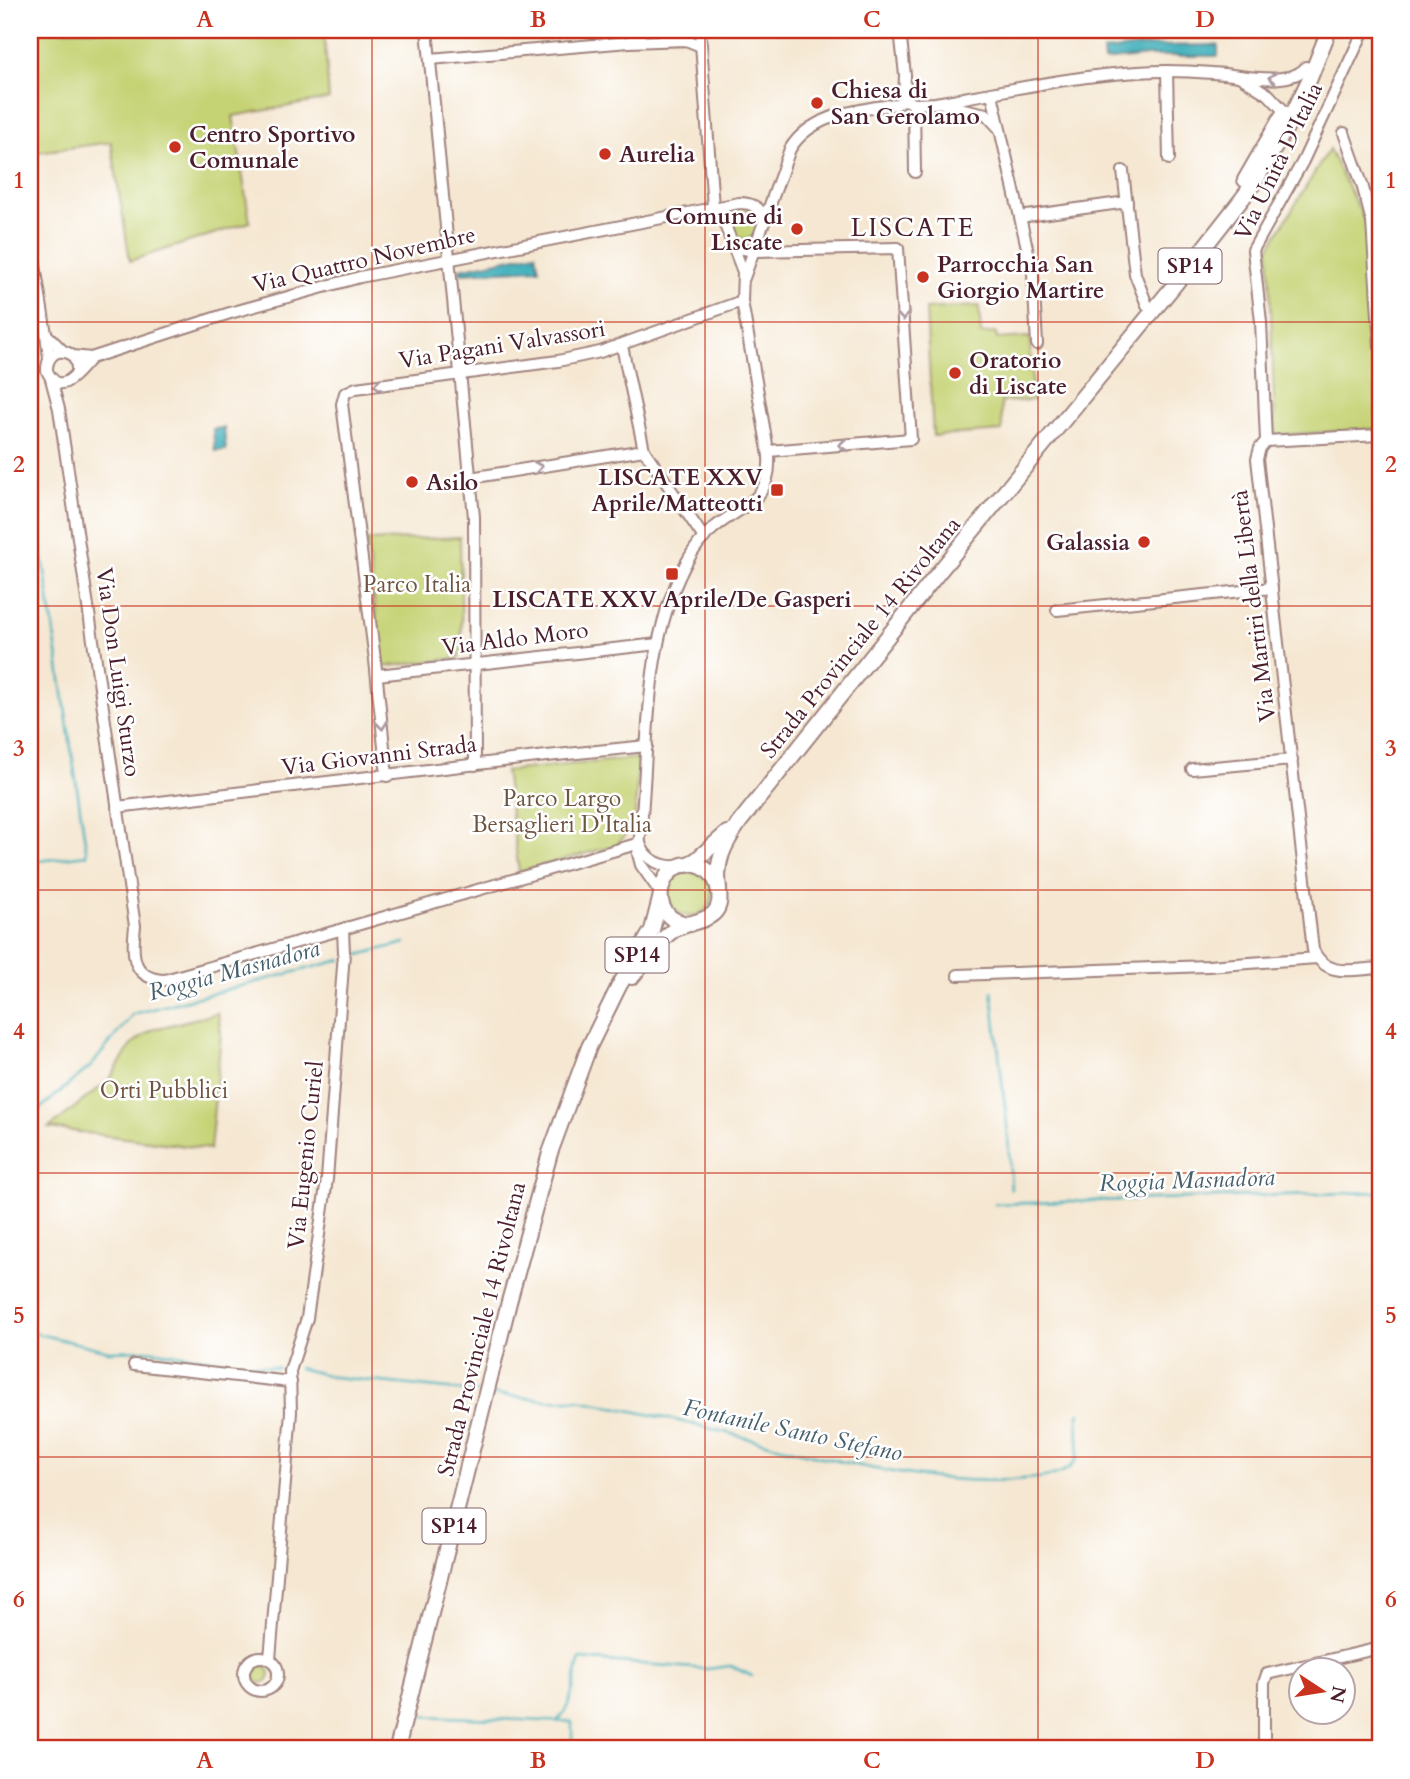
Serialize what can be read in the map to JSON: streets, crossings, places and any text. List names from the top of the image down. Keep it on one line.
{"streets":{"main road":["SP14","Strada Provinciale 14 Rivoltana"],"street":["Via Unità D'Italia","Via Quattro Novembre","Via Pagani Valvassori","Via Martiri della Libertà","Via Aldo Moro","Via Don Luigi Sturzo","Via Giovanni Strada","Via Eugenio Curiel"]},"crossings":[["Via Unità D'Italia","Via Martiri della Libertà"],["Via Quattro Novembre","Via Don Luigi Sturzo"],["SP14","Strada Provinciale 14 Rivoltana"],["Via Pagani Valvassori","Via Aldo Moro"],["Via Don Luigi Sturzo","Via Giovanni Strada"],["Via Don Luigi Sturzo","Via Eugenio Curiel"]],"districts":["LISCATE"],"water":["Roggia Masnadora","Fontanile Santo Stefano"],"parks":["Parco Italia","Parco Largo Bersaglieri D'Italia","Orti Pubblici"],"places":{"other":["Chiesa di San Gerolamo","Centro Sportivo Comunale","Aurelia","Comune di Liscate","Parrocchia San Giorgio Martire","Oratorio di Liscate","Asilo","Galassia"],"transit":["LISCATE XXV Aprile/Matteotti","LISCATE XXV Aprile/De Gasperi"]},"north":"right","grid":{"columns":["A","B","C","D"],"rows":["1","2","3","4","5","6"]}}
